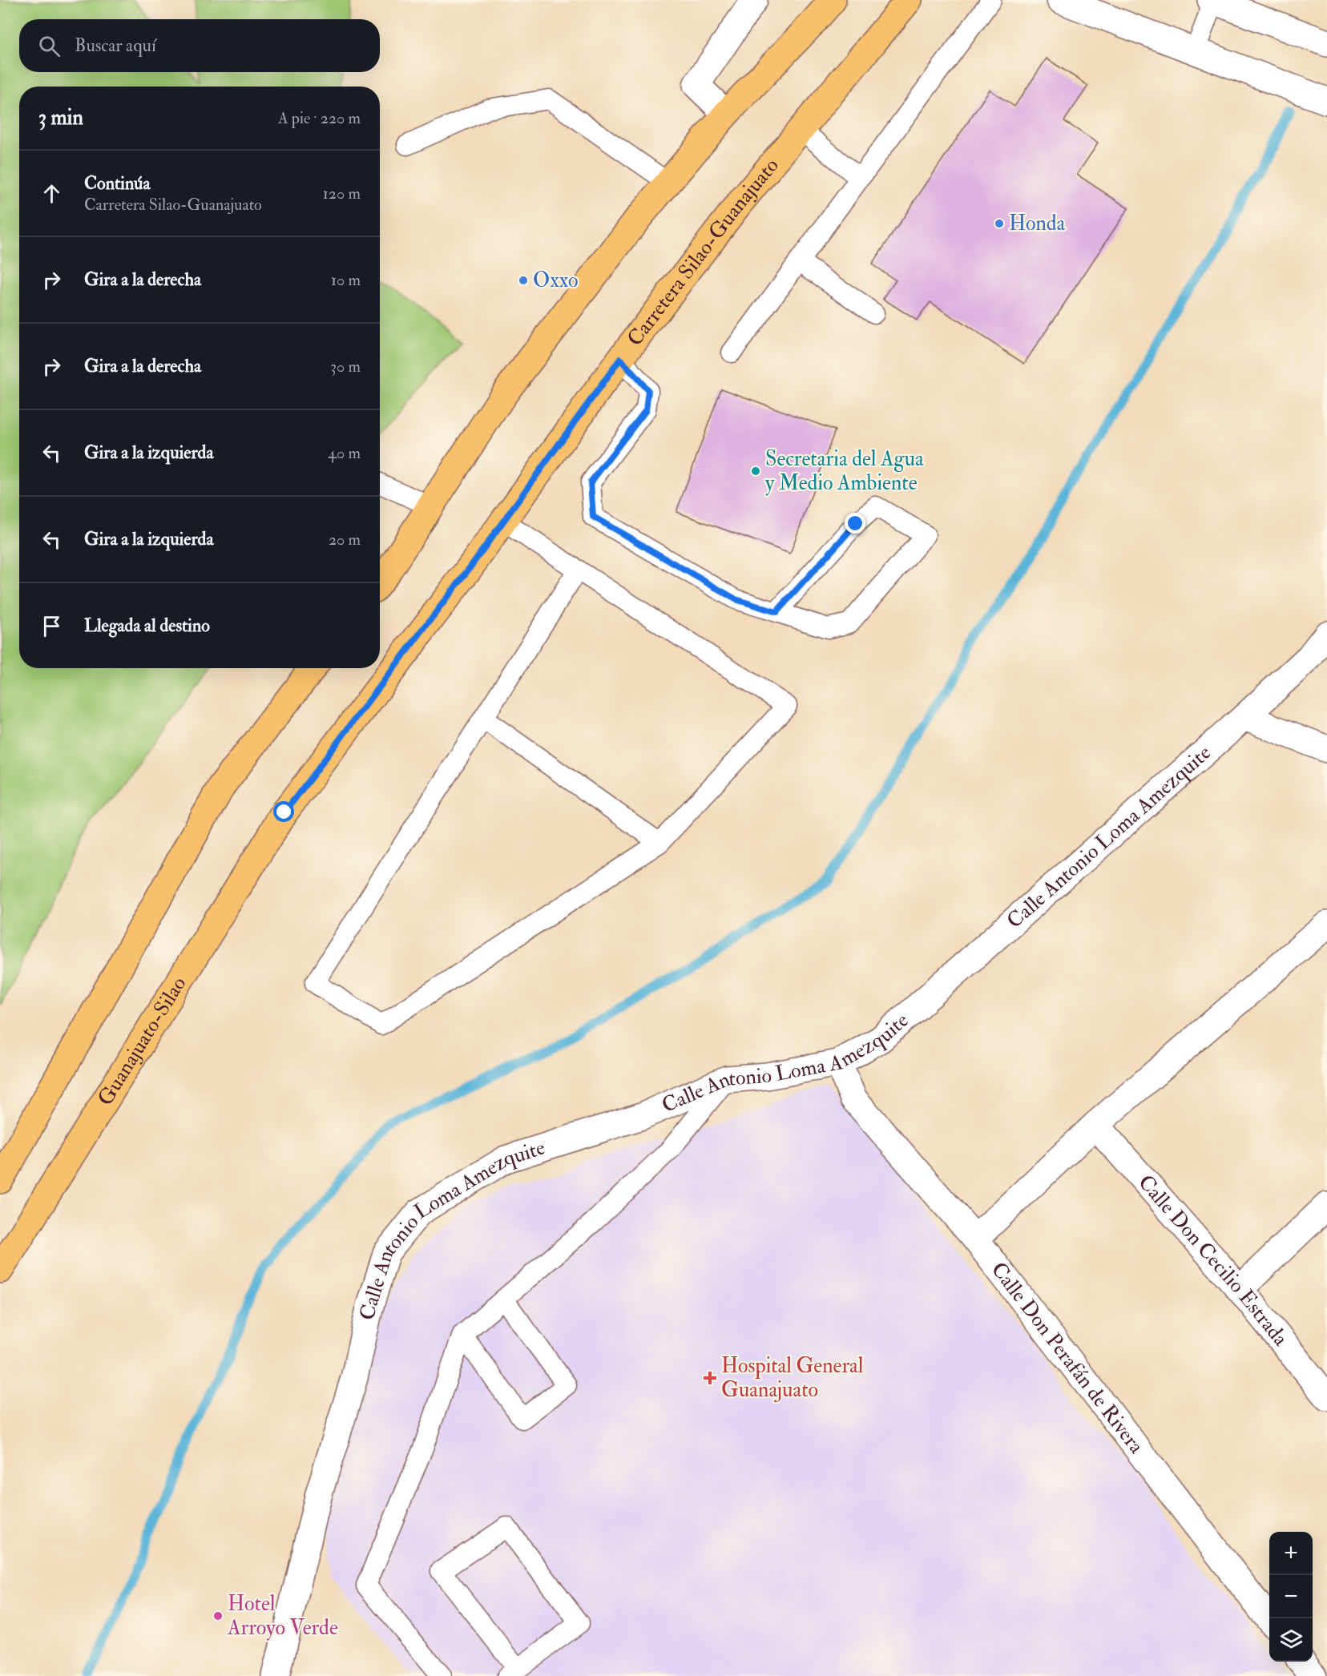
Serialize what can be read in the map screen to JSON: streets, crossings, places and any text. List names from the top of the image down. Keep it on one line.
{"streets":{"main road":["Carretera Silao-Guanajuato","Guanajuato-Silao"],"street":["Calle Antonio Loma Amezquite","Calle Don Cecilio Estrada","Calle Don Perafán de Rivera"]},"crossings":[["Carretera Silao-Guanajuato","Guanajuato-Silao"],["Calle Antonio Loma Amezquite","Calle Don Perafán de Rivera"]],"places":{"other":["Honda","Oxxo","Secretaria del Agua y Medio Ambiente","Hotel Arroyo Verde"],"health":["Hospital General Guanajuato"]},"page":{"search":"Buscar aquí","heading":["3 min","A pie · 220 m"],"list":[["Continúa","Carretera Silao-Guanajuato","120 m"],["Gira a la derecha","10 m"],["Gira a la derecha","30 m"],["Gira a la izquierda","40 m"],["Gira a la izquierda","20 m"],"Llegada al destino"],"map_buttons":["+","−"]}}
